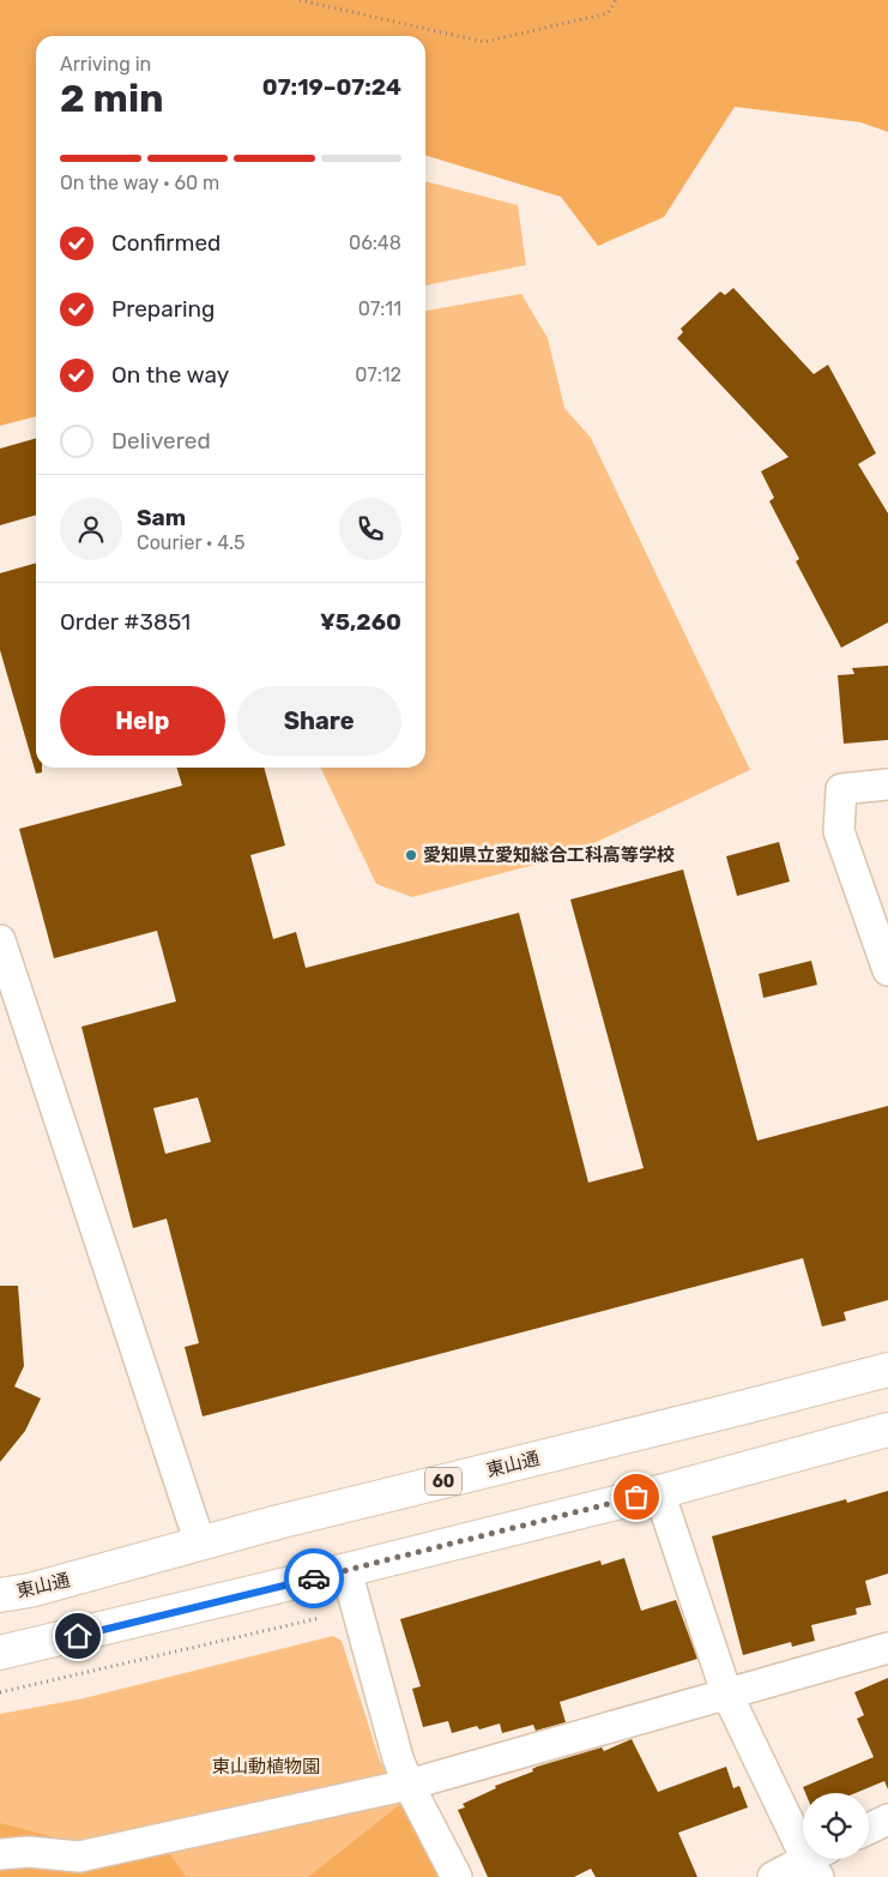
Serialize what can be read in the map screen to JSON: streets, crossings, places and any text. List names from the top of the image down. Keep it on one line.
{"streets":{"main road":["東山通","60"]},"parks":["東山動植物園"],"places":["愛知県立愛知総合工科高等学校"],"page":{"heading":["2 min","Arriving in","07:19–07:24"],"panel":["Sam","Courier · 4.5","Order #3851","¥5,260"],"bar":"On the way · 60 m","list":[["Confirmed","06:48"],["Preparing","07:11"],["On the way","07:12"],"Delivered"],"buttons":["Help","Share"]}}
